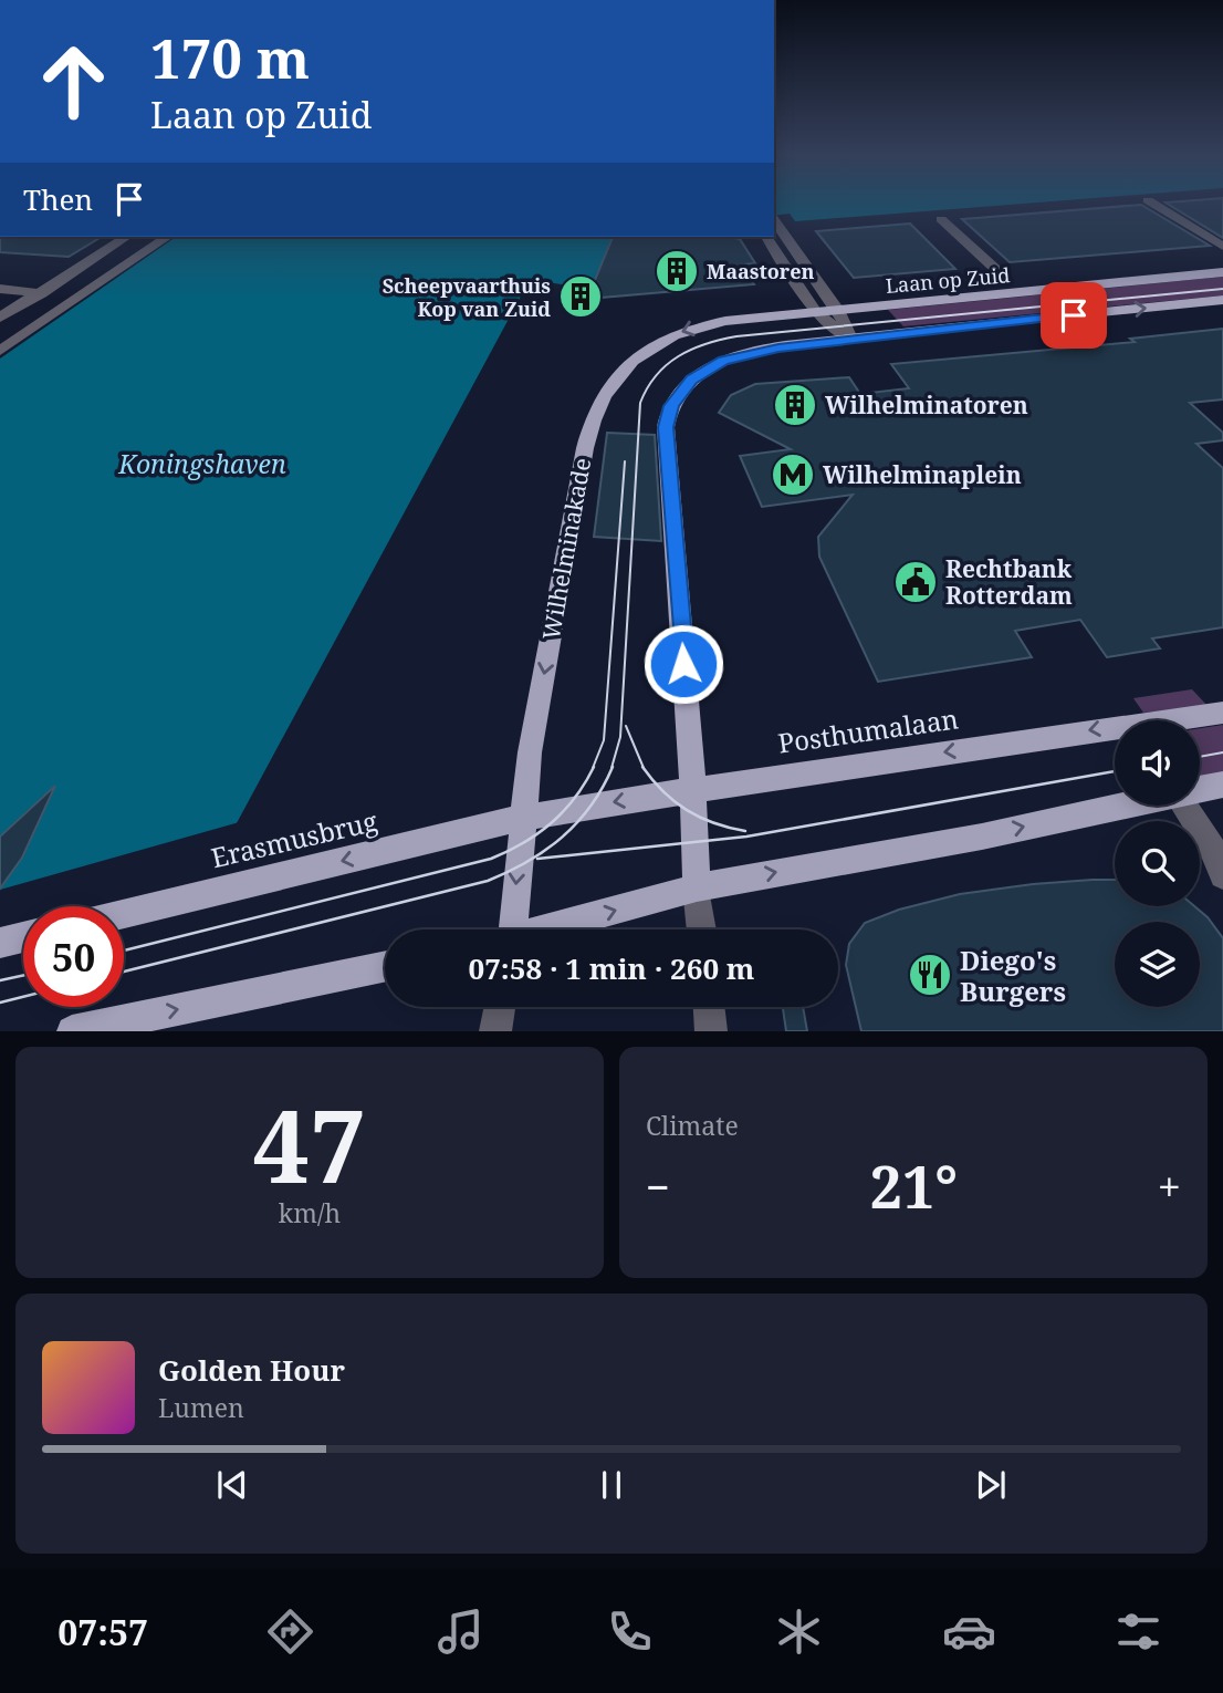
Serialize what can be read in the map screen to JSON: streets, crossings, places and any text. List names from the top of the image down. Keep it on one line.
{"streets":{"main road":["Laan op Zuid","Wilhelminakade","Posthumalaan","Erasmusbrug"]},"crossings":[["Laan op Zuid","Wilhelminakade"],["Wilhelminakade","Posthumalaan"],["Wilhelminakade","Erasmusbrug"],["Posthumalaan","Erasmusbrug"]],"one_way":["Wilhelminakade"],"water":["Koningshaven"],"places":{"building":["Maastoren","Scheepvaarthuis Kop van Zuid","Wilhelminatoren"],"metro station":["Wilhelminaplein"],"public building":["Rechtbank Rotterdam"],"restaurant":["Diego's Burgers"]},"page":{"turn":["170 m","Laan op Zuid"],"then":"Then","limit":"50","trip":"07:58 · 1 min · 260 m","tile":[["47","km/h"],"Climate"],"heat":["−","21°","+"],"song":["Golden Hour","Lumen"],"tabs":"07:57"}}
